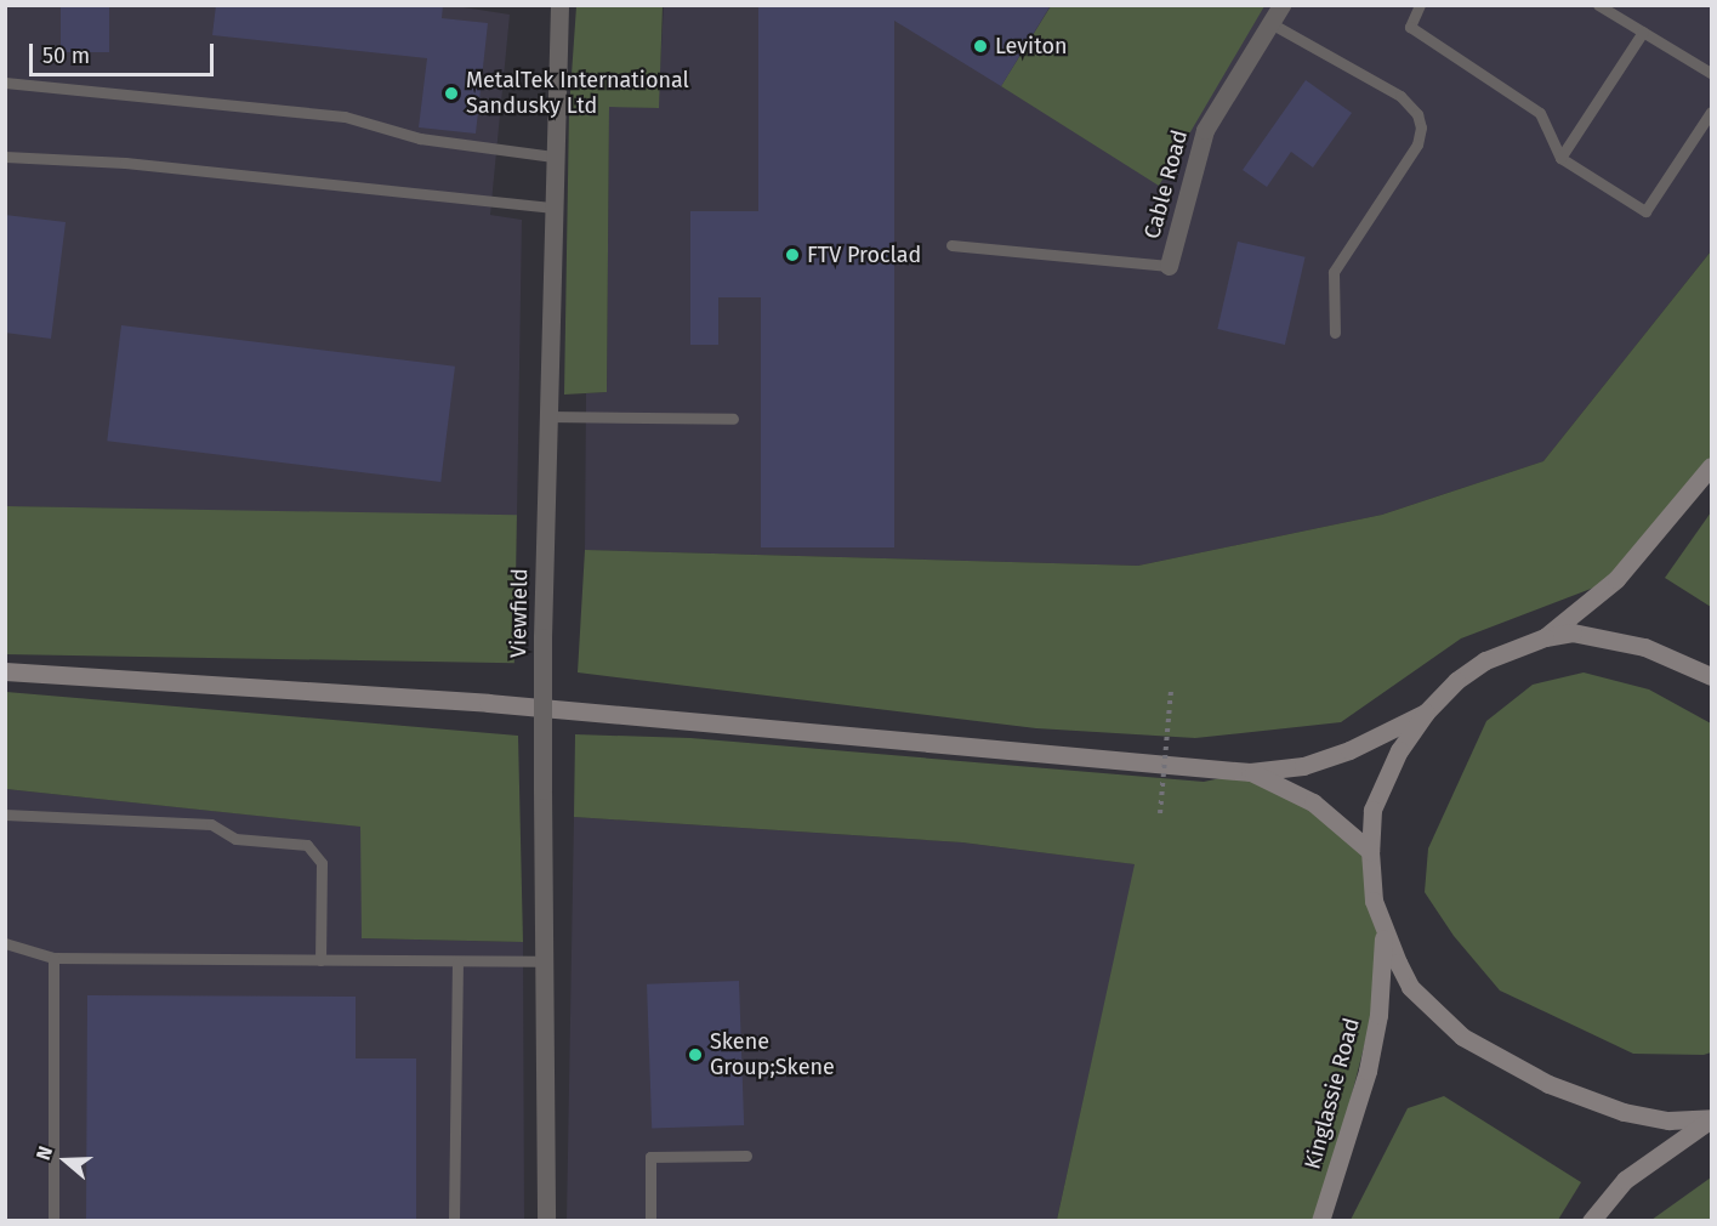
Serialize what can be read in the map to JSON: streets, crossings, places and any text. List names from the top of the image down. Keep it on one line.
{"streets":{"main road":["Kinglassie Road"],"street":["Cable Road","Viewfield"]},"places":["Leviton","MetalTek International Sandusky Ltd","FTV Proclad","Skene Group;Skene"],"scale_bar":"50 m","north":"left"}
